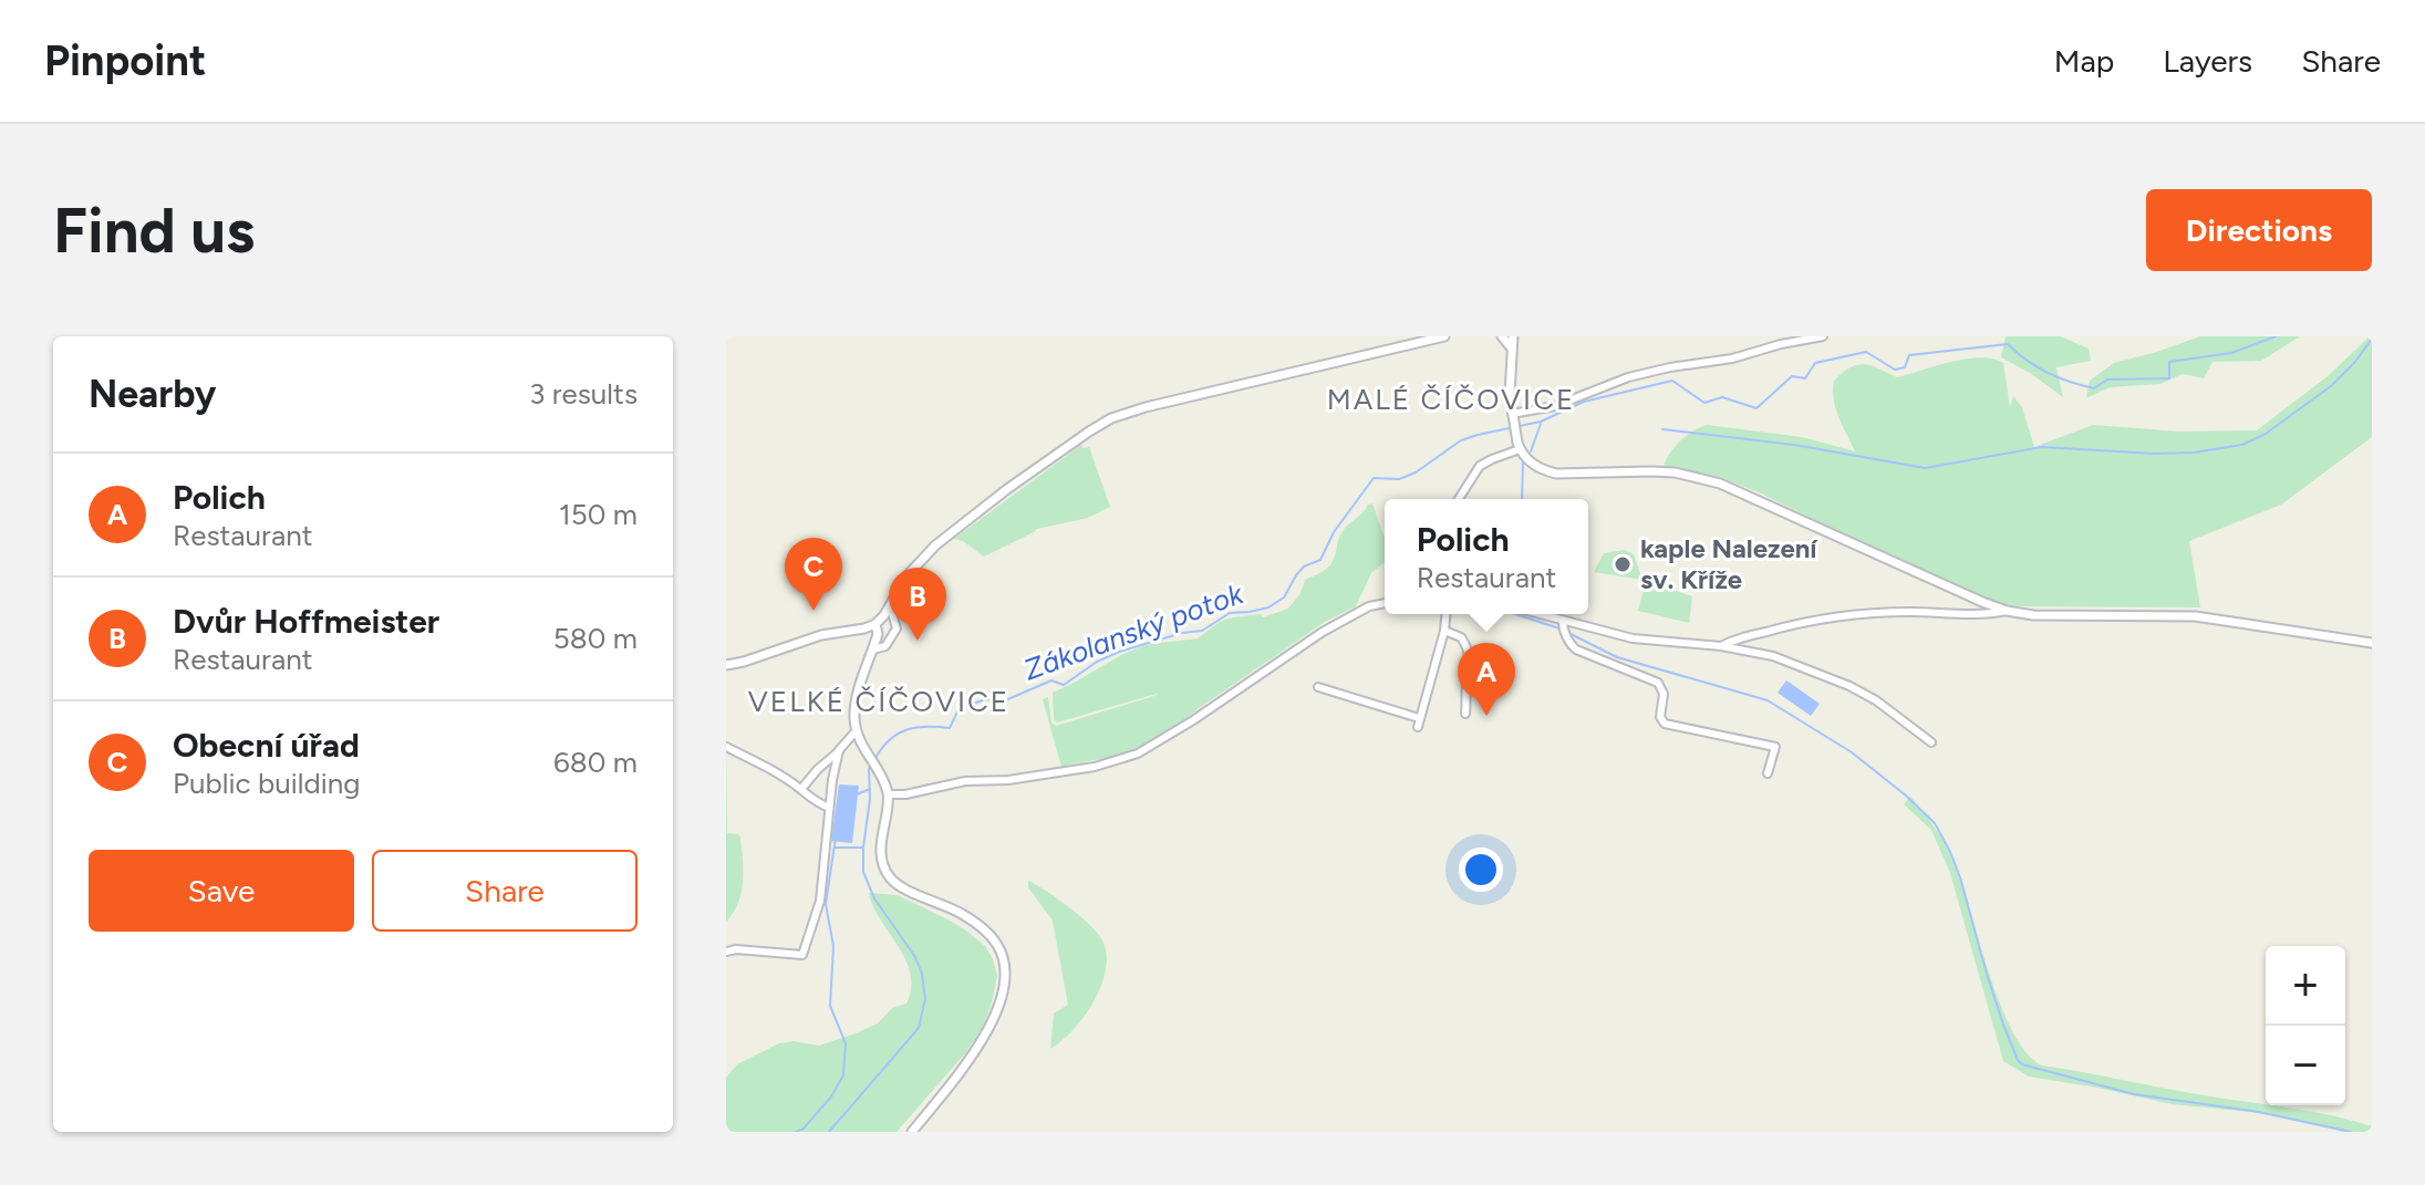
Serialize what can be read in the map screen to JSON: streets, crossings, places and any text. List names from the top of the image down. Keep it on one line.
{"districts":["MALÉ ČÍČOVICE","VELKÉ ČÍČOVICE"],"water":["Zákolanský potok"],"places":["kaple Nalezení sv. Kříže"],"page":{"header":"Pinpoint","nav":["Map","Layers","Share"],"buttons":["Directions",["Save","Share"]],"title":"Find us","heading":["Nearby","3 results"],"list":[{"mark":"A","name":"Polich","note":"Restaurant","value":"150 m"},{"mark":"B","name":"Dvůr Hoffmeister","note":"Restaurant","value":"580 m"},{"mark":"C","name":"Obecní úřad","note":"Public building","value":"680 m"}],"popup":["Polich","Restaurant"],"pins":["C","B","A"],"map_buttons":["+","−"]}}
